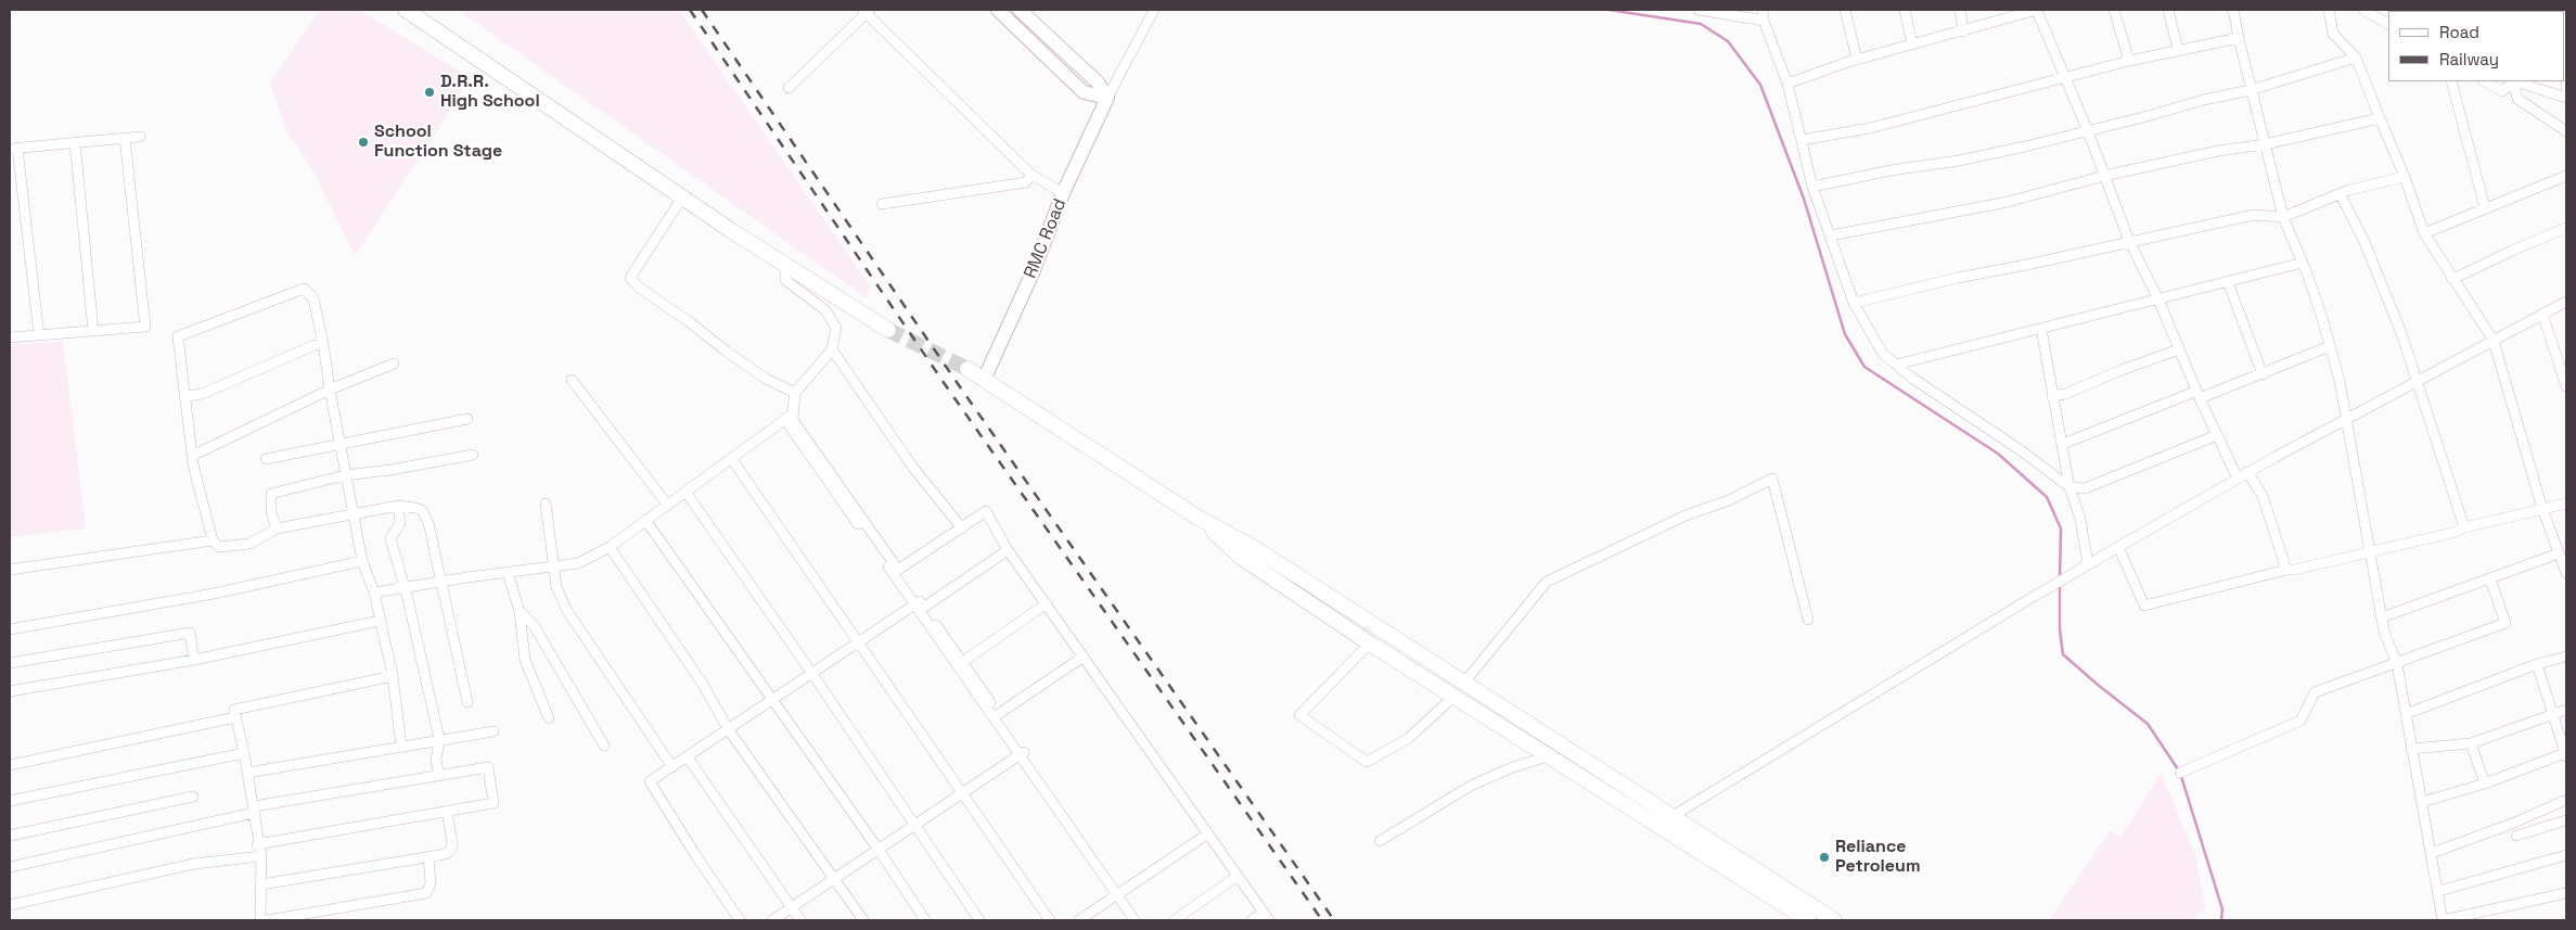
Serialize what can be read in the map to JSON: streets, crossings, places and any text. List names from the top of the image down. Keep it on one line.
{"streets":{"street":["RMC Road"]},"places":["D.R.R. High School","School Function Stage","Reliance Petroleum"],"legend":["Road","Railway"]}
